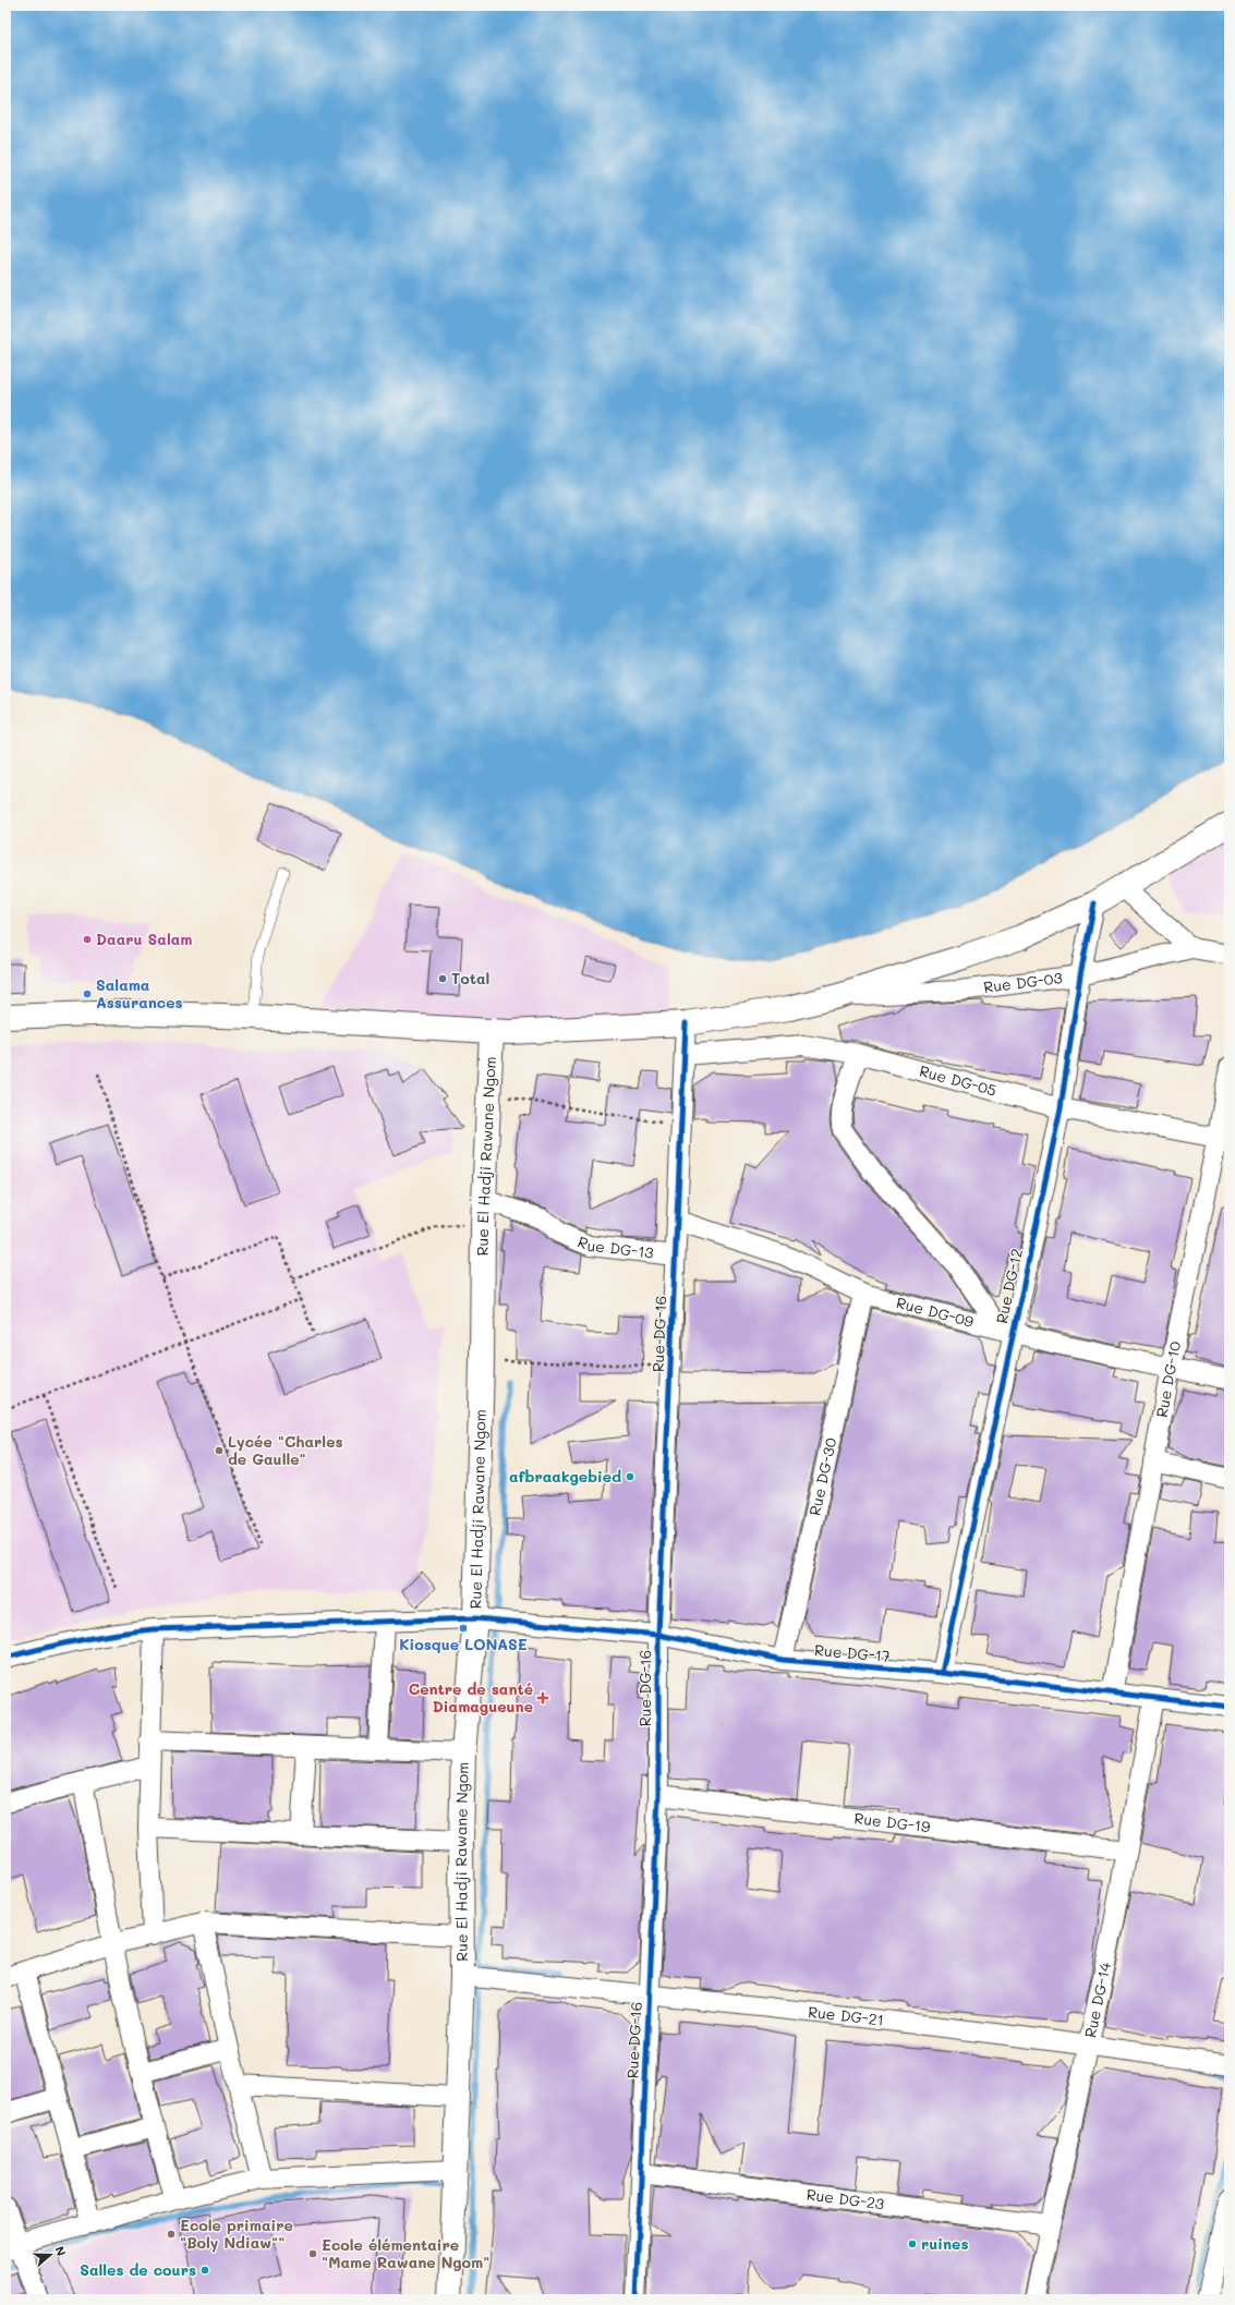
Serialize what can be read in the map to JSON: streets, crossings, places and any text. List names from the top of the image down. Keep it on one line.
{"streets":{"main road":["Rue El Hadji Rawane Ngom"],"street":["Rue DG-03","Rue DG-05","Rue DG-13","Rue DG-12","Rue DG-09","Rue DG-16","Rue DG-10","Rue DG-30","Rue DG-17","Rue DG-19","Rue DG-14","Rue DG-21","Rue DG-23"]},"crossings":[["Rue DG-03","Rue DG-12"],["Rue DG-05","Rue DG-12"],["Rue DG-05","Rue DG-16"],["Rue DG-05","Rue DG-10"],["Rue El Hadji Rawane Ngom","Rue DG-13"],["Rue El Hadji Rawane Ngom","Rue DG-17"],["Rue El Hadji Rawane Ngom","Rue DG-21"],["Rue DG-13","Rue DG-16"],["Rue DG-12","Rue DG-09"],["Rue DG-12","Rue DG-17"],["Rue DG-09","Rue DG-16"],["Rue DG-09","Rue DG-10"],["Rue DG-09","Rue DG-30"],["Rue DG-16","Rue DG-17"],["Rue DG-16","Rue DG-19"],["Rue DG-16","Rue DG-21"],["Rue DG-16","Rue DG-23"],["Rue DG-10","Rue DG-17"],["Rue DG-30","Rue DG-17"],["Rue DG-17","Rue DG-14"],["Rue DG-19","Rue DG-14"],["Rue DG-14","Rue DG-21"],["Rue DG-14","Rue DG-23"]],"places":{"other":["Daaru Salam","Total","Salama Assurances","Lycée \"Charles de Gaulle\"","afbraakgebied","Kiosque LONASE","Ecole primaire \"Boly Ndiaw\"\"","ruines","Ecole élémentaire \"Mame Rawane Ngom\"","Salles de cours"],"health":["Centre de santé Diamagueune"]},"north":"right"}
